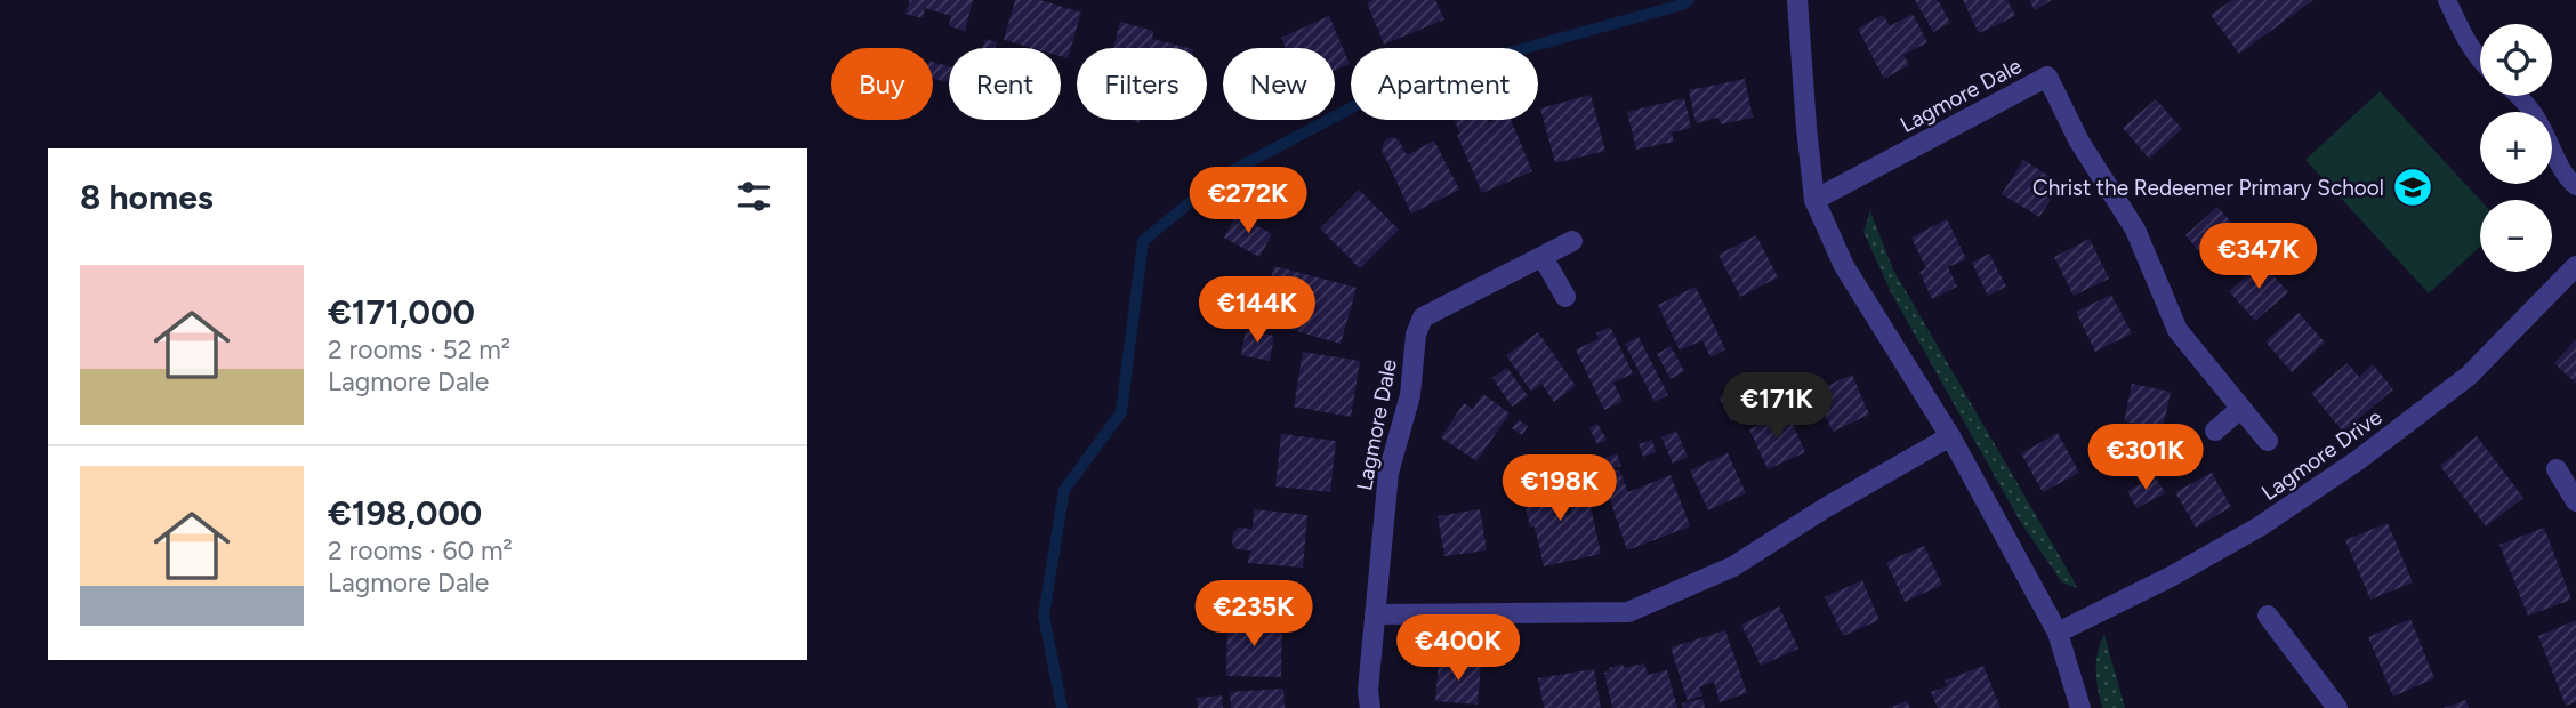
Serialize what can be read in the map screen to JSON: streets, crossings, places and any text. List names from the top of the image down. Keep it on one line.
{"streets":{"street":["Lagmore Dale","Lagmore Drive"]},"places":{"school or university":["Christ the Redeemer Primary School"]},"page":{"map_buttons":["+","−"],"chip":["Buy","Rent","Filters","New","Apartment"],"heading":"8 homes","price":["€272K","€347K","€144K","€171K","€301K","€198K","€235K","€400K"],"list":[{"name":"€171,000","note":"2 rooms · 52 m² · Lagmore Dale"},{"name":"€198,000","note":"2 rooms · 60 m² · Lagmore Dale"}]}}
